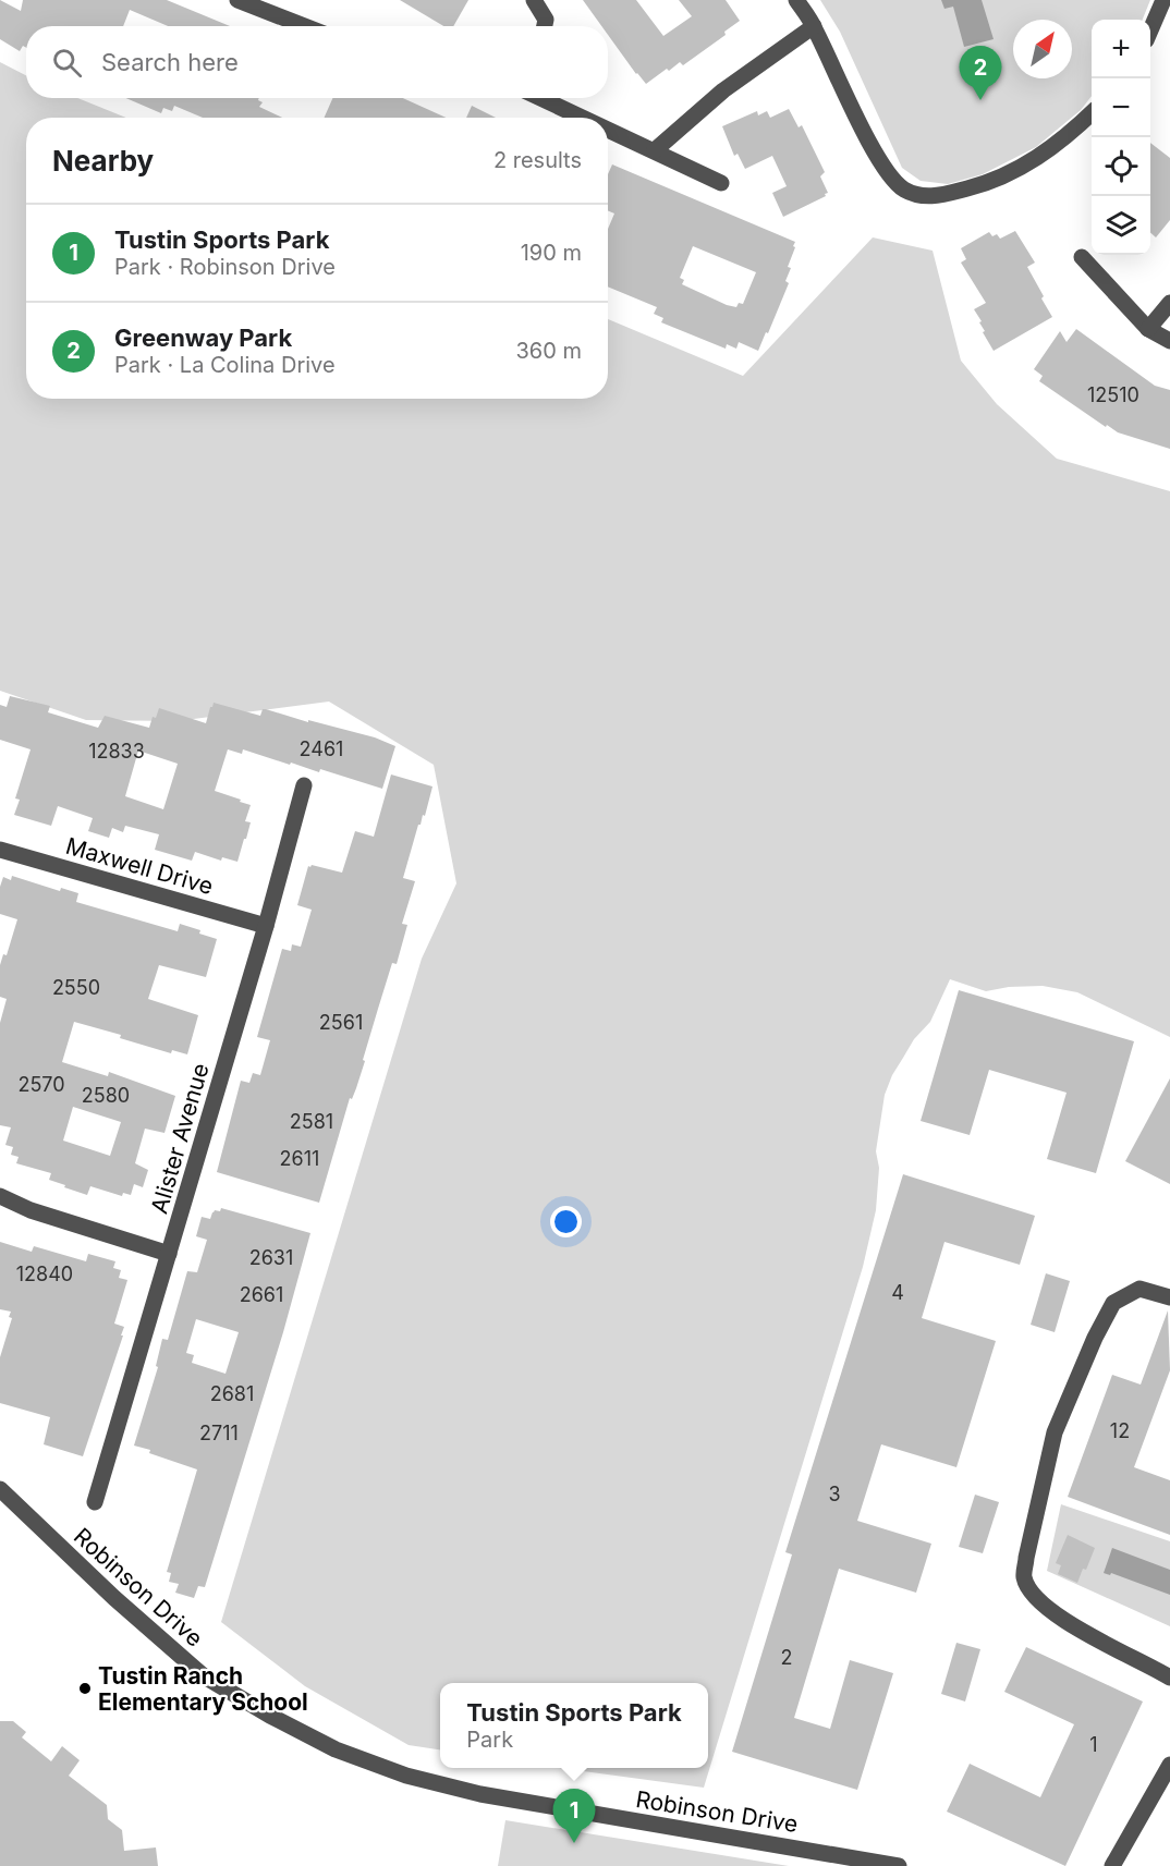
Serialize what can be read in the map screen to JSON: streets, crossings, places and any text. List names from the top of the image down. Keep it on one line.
{"streets":{"street":["Maxwell Drive","Alister Avenue","Robinson Drive"]},"crossings":[["Maxwell Drive","Alister Avenue"]],"places":["Tustin Ranch Elementary School"],"house_numbers":["12510","2461","12833","2550","2561","2570","2580","2581","2611","2631","12840","4","2661","2681","12","2711","3","2","1"],"north":"top right","page":{"map_buttons":["+","−"],"search":"Search here","pins":["2","1"],"heading":["Nearby","2 results"],"list":[{"mark":"1","name":"Tustin Sports Park","note":"Park · Robinson Drive","value":"190 m"},{"mark":"2","name":"Greenway Park","note":"Park · La Colina Drive","value":"360 m"}],"popup":["Tustin Sports Park","Park"]}}
